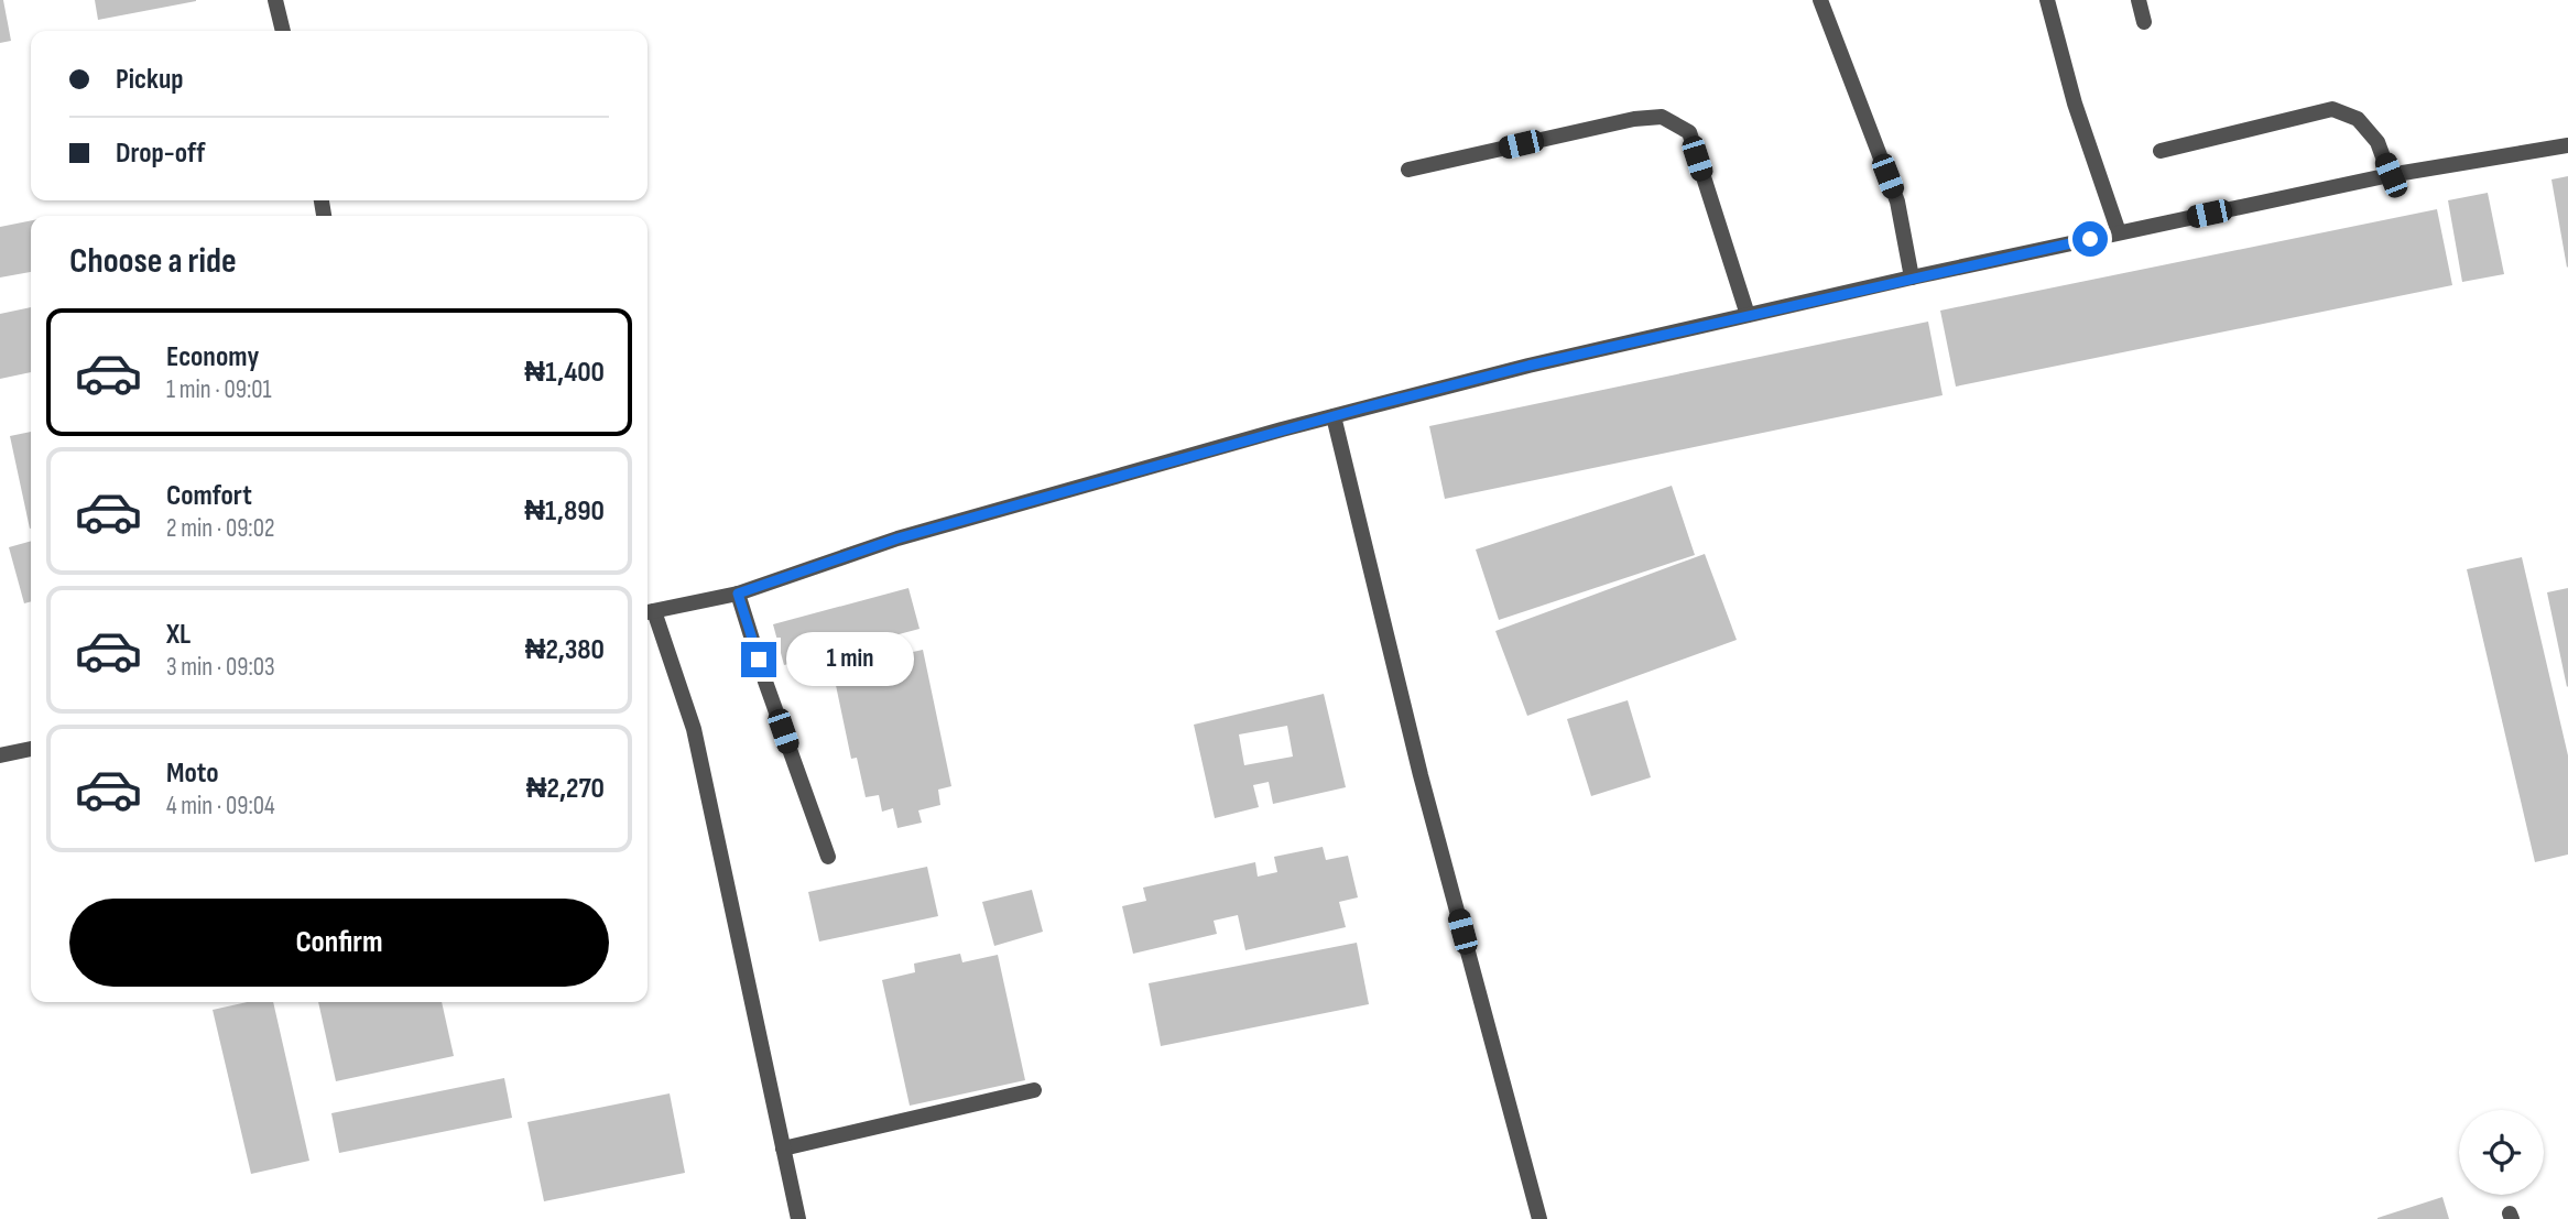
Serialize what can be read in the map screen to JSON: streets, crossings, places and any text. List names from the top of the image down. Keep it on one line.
{"page":{"banner":["Pickup","Drop-off"],"heading":"Choose a ride","list":[{"name":"Economy","note":"1 min · 09:01","value":"₦1,400"},{"name":"Comfort","note":"2 min · 09:02","value":"₦1,890"},{"name":"XL","note":"3 min · 09:03","value":"₦2,380"},{"name":"Moto","note":"4 min · 09:04","value":"₦2,270"}],"bubble":"1 min","buttons":"Confirm"}}
